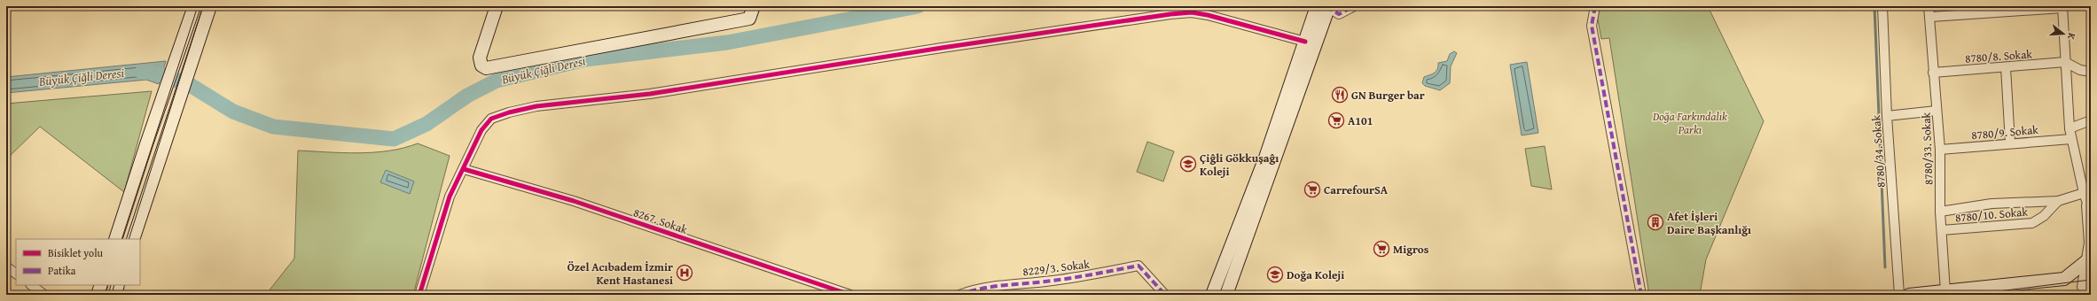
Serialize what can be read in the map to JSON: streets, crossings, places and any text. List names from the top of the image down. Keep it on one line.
{"streets":{"street":["8780/8. Sokak","8780/9. Sokak","8780/33. Sokak","8780/34. Sokak","8780/10. Sokak","8267. Sokak","8229/3. Sokak"]},"crossings":[["8780/8. Sokak","8780/33. Sokak"],["8780/9. Sokak","8780/33. Sokak"],["8780/33. Sokak","8780/10. Sokak"]],"water":["Büyük Çiğli Deresi"],"parks":["Doğa Farkındalık Parkı"],"places":{"restaurant":["GN Burger bar"],"supermarket":["A101","CarrefourSA","Migros"],"school or university":["Çiĝli Gökkuşaĝı Koleji","Doğa Koleji"],"building":["Afet İşleri Daire Başkanlığı"],"hospital":["Özel Acıbadem İzmir Kent Hastanesi"]},"legend":["Bisiklet yolu","Patika"],"north":"right"}
